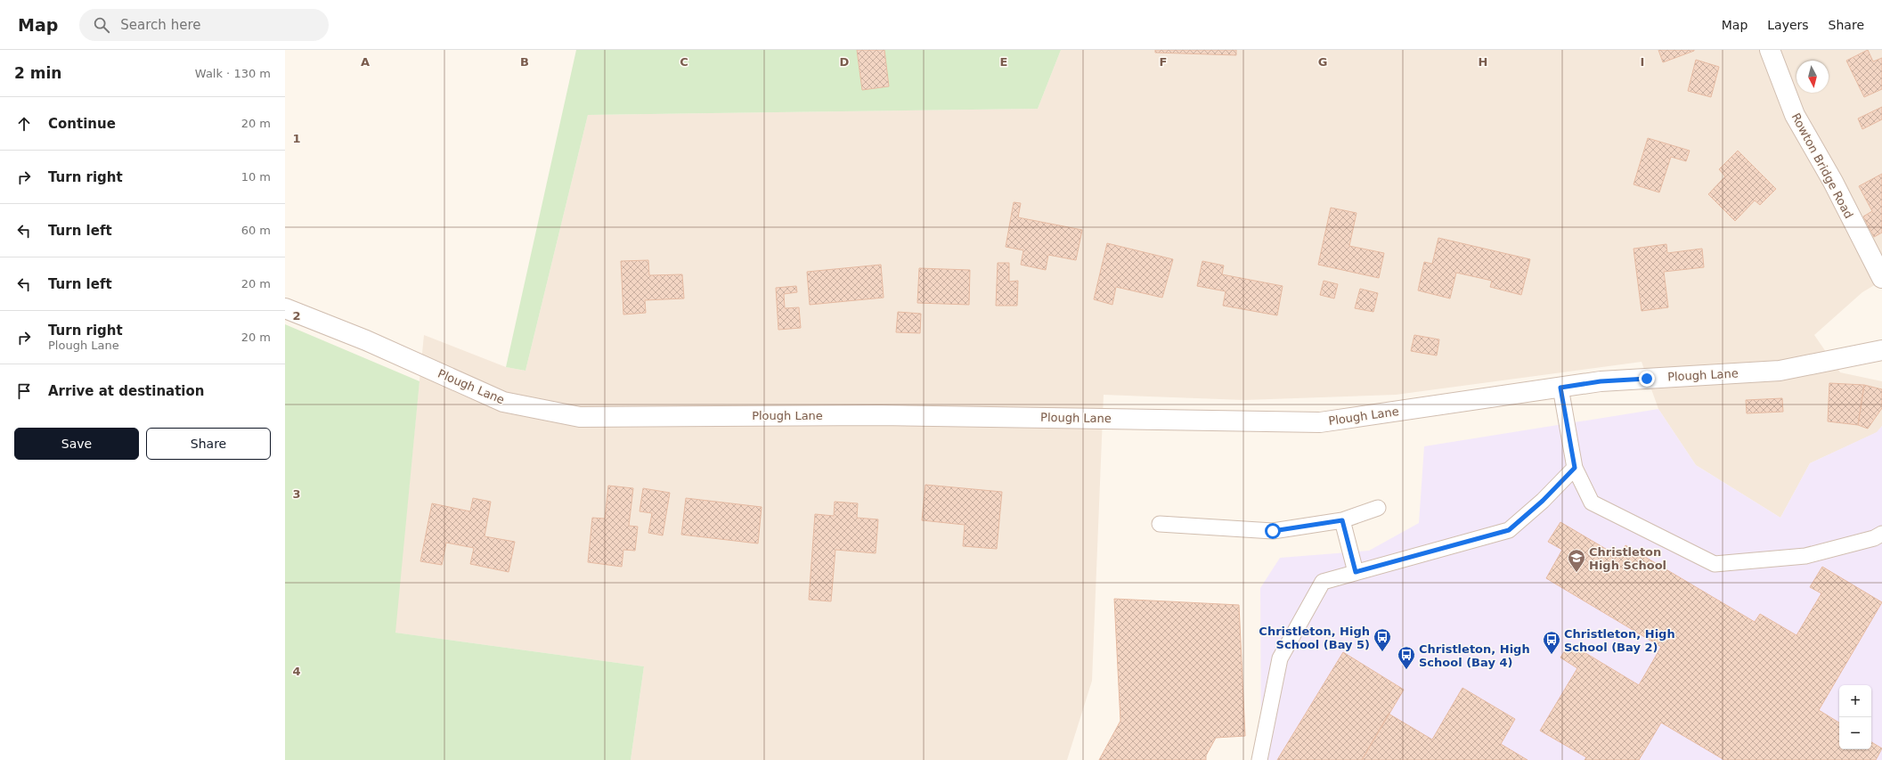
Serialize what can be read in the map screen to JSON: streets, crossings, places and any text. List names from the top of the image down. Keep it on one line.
{"streets":{"street":["Rowton Bridge Road","Plough Lane"]},"places":{"school or university":["Christleton High School"],"bus stop":["Christleton, High School (Bay 5)","Christleton, High School (Bay 2)","Christleton, High School (Bay 4)"]},"north":"bottom","page":{"header":"Map","search":"Search here","nav":["Map","Layers","Share"],"heading":["2 min","Walk · 130 m"],"list":[["Continue","20 m"],["Turn right","10 m"],["Turn left","60 m"],["Turn left","20 m"],["Turn right","Plough Lane","20 m"],"Arrive at destination"],"buttons":["Save","Share"],"map_buttons":["+","−"]},"grid":{"columns":["A","B","C","D","E","F","G","H","I"],"rows":["1","2","3","4"]}}
